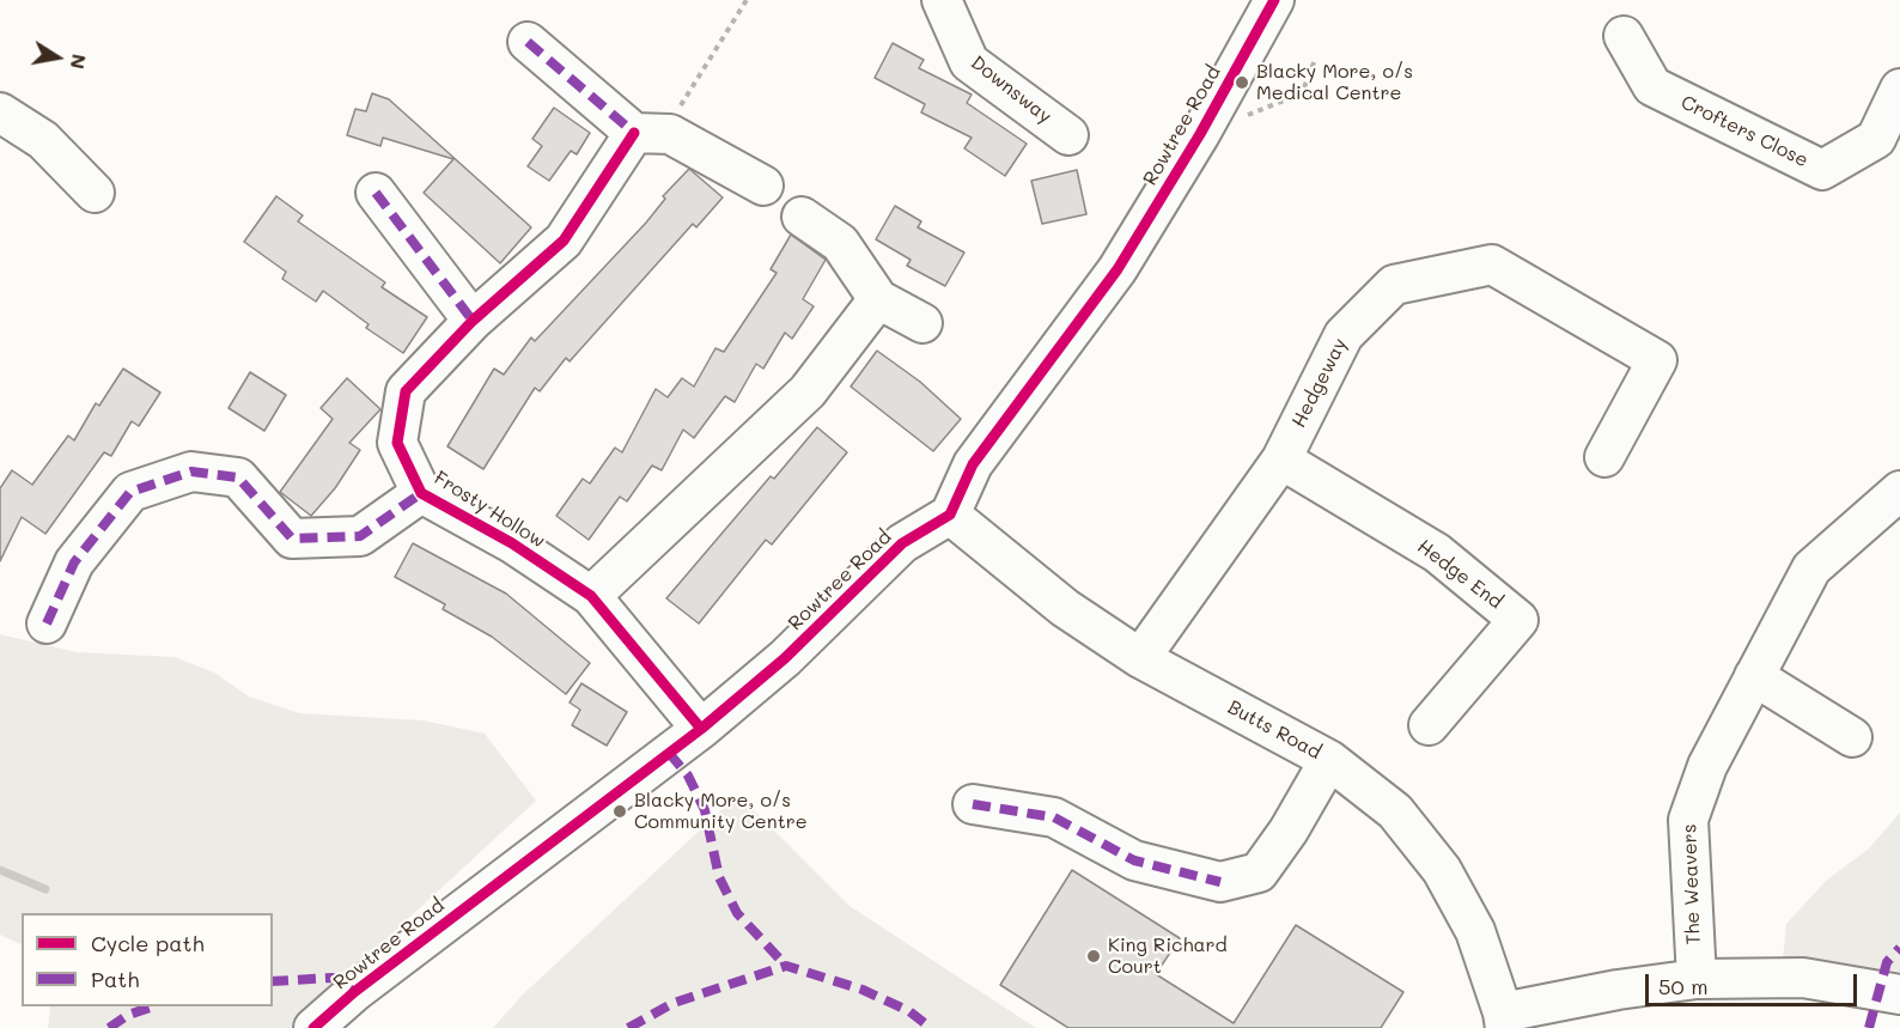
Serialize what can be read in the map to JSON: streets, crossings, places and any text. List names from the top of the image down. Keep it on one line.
{"streets":{"street":["Downsway","Rowtree Road","Crofters Close","Hedgeway","Frosty Hollow","Hedge End","Butts Road","The Weavers"]},"crossings":[["Rowtree Road","Frosty Hollow"],["Rowtree Road","Butts Road"],["Hedgeway","Hedge End"],["Hedgeway","Butts Road"]],"places":["Blacky More, o/s Medical Centre","Blacky More, o/s Community Centre","King Richard Court"],"legend":["Cycle path","Path"],"scale_bar":"50 m","north":"right"}
